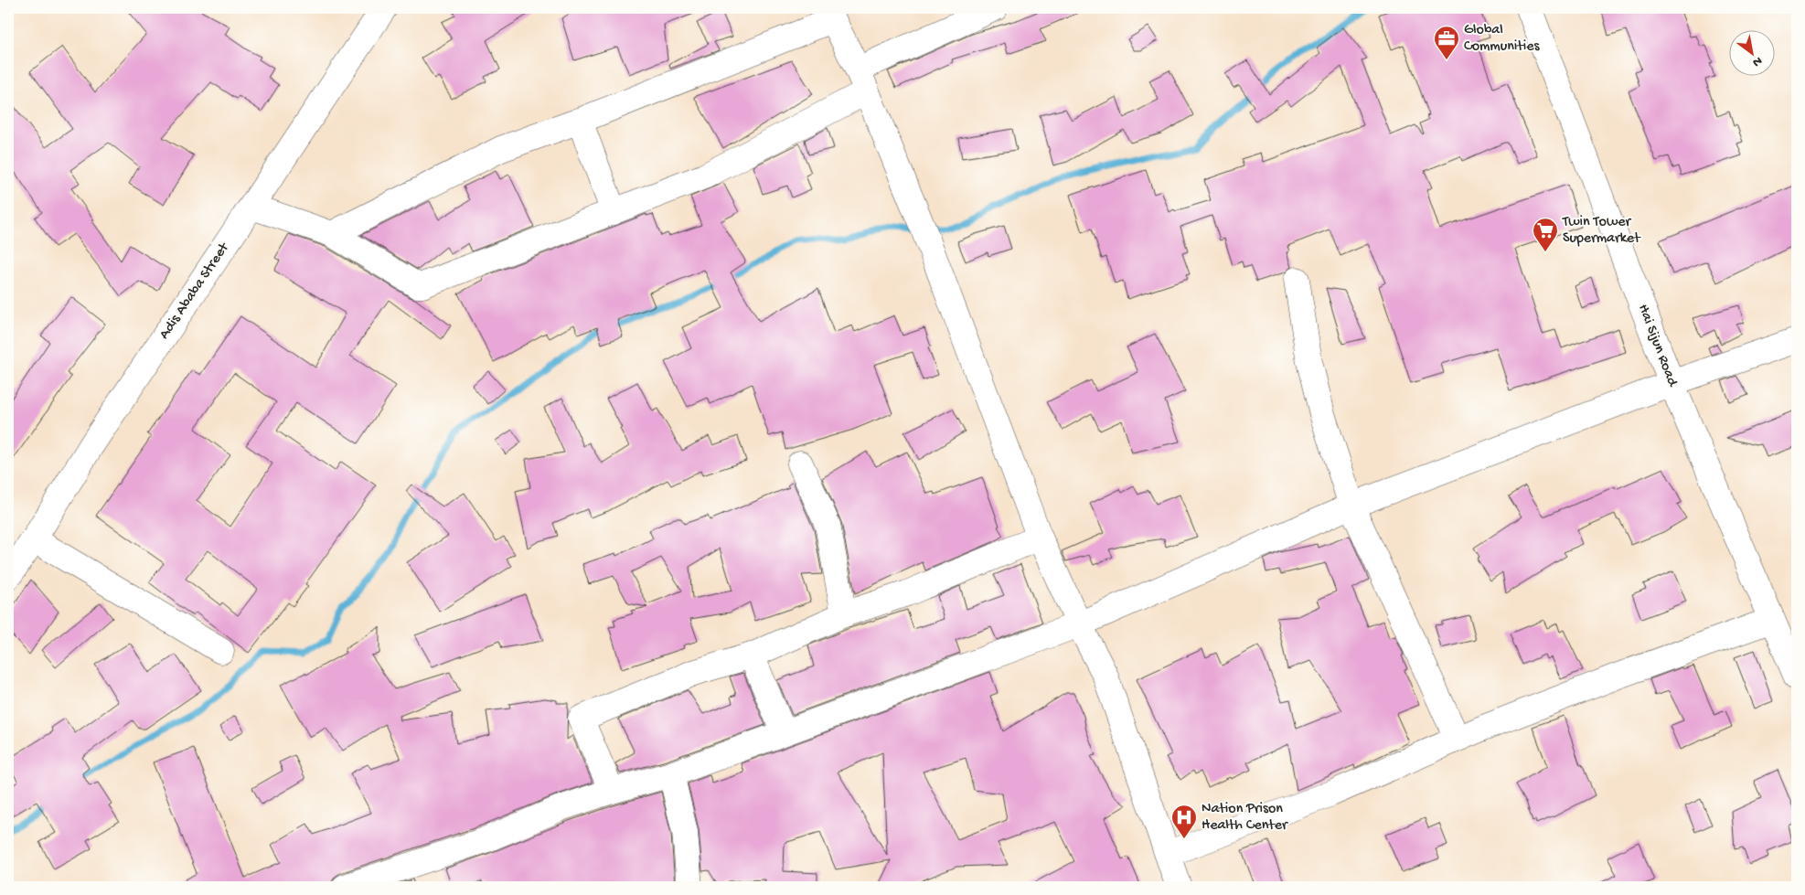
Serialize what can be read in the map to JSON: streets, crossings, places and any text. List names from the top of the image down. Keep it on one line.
{"streets":{"street":["Adis Ababa Street","Hai Sijun Road"]},"places":{"office":["Global Communities"],"supermarket":["Twin Tower Supermarket"],"hospital":["Nation Prison Health Center"]},"north":"bottom right"}
